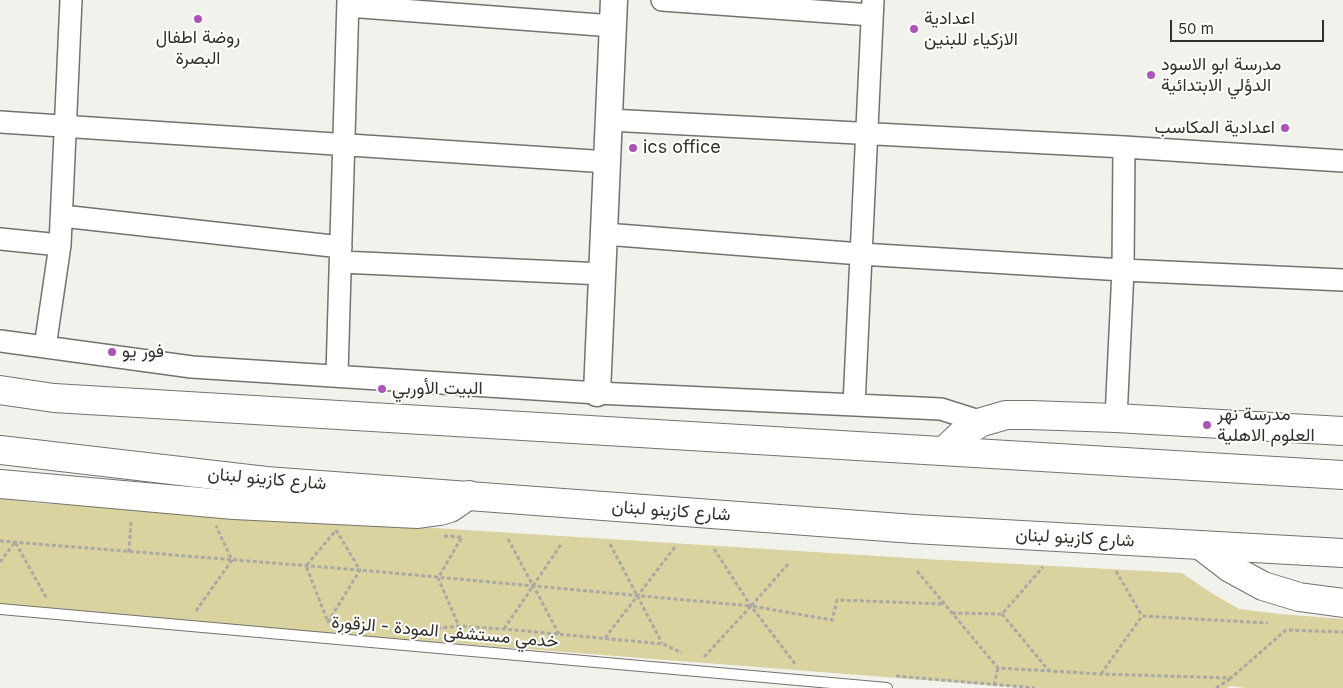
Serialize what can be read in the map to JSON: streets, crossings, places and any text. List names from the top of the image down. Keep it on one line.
{"streets":{"main road":["شارع كازينو لبنان"],"lane":["خدمي مستشفى المودة - الزقورة"]},"places":["روضة اطفال البصرة","اعدادية الازكياء للبنين","مدرسة ابو الاسود الدؤلي الابتدائية","اعدادية المكاسب","ics office","فور يو","البيت الأوربي","مدرسة نهر العلوم الاهلية"],"scale_bar":"50 m"}
